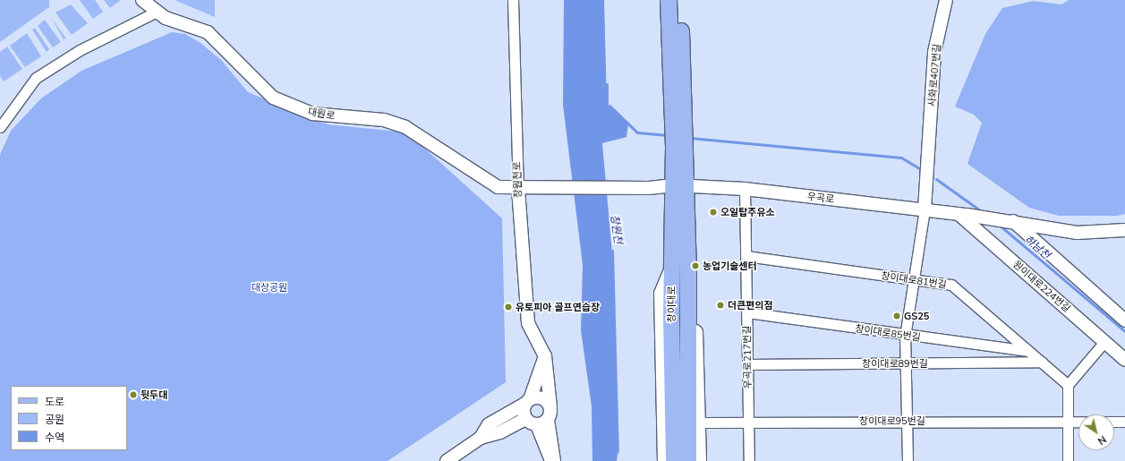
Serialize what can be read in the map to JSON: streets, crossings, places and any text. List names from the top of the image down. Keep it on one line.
{"streets":{"main road":["창이대로"],"street":["사화로407번길","대원로","창원천로","우곡로","창이대로81번길","원이대로224번길","창이대로85번길","우곡로217번길","창이대로89번길","창이대로95번길"]},"crossings":[["사화로407번길","우곡로"],["대원로","창원천로"],["대원로","우곡로"],["대원로","창이대로"],["우곡로","원이대로224번길"],["우곡로","창이대로"],["우곡로","우곡로217번길"],["창이대로81번길","창이대로85번길"],["창이대로81번길","우곡로217번길"],["창이대로81번길","창이대로89번길"],["창이대로85번길","우곡로217번길"],["우곡로217번길","창이대로89번길"],["우곡로217번길","창이대로95번길"]],"water":["창원천","하남천"],"parks":["대상공원"],"places":["오일탑주유소","농업기술센터","더큰편의점","유토피아 골프연습장","GS25","뒷두대"],"legend":["도로","공원","수역"],"north":"bottom right"}
